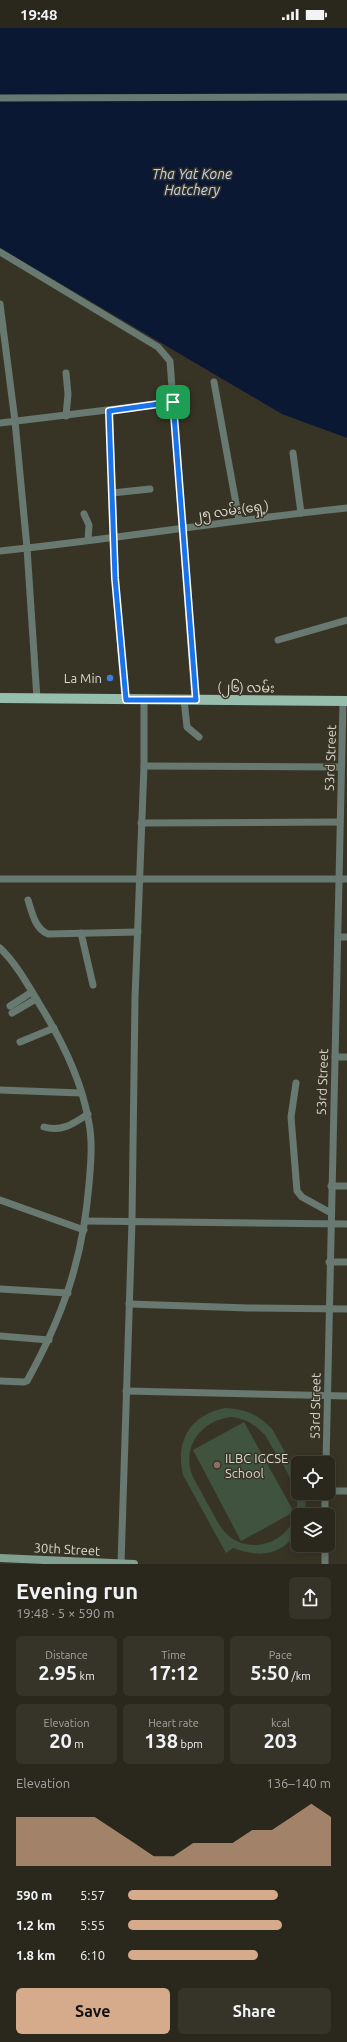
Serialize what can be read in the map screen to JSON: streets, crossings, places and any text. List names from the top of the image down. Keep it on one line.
{"streets":{"main road":["(၂၆) လမ်း","30th Street"],"street":["၂၅ လမ်း(ရှေ့)","53rd Street"]},"crossings":[["(၂၆) လမ်း","53rd Street"]],"water":["Tha Yat Kone Hatchery"],"places":["La Min","ILBC IGCSE School"],"page":{"status":"19:48","heading":["Evening run","19:48 · 5 × 590 m"],"stats":[["Distance","2.95 km"],["Time","17:12"],["Pace","5:50 /km"],["Elevation","20 m"],["Heart rate","138 bpm"],["kcal","203"]],"chart":["Elevation","136–140 m"],"list":[{"name":"590 m","note":"5:57"},{"name":"1.2 km","note":"5:55"},{"name":"1.8 km","note":"6:10"}],"buttons":["Save","Share"]}}
